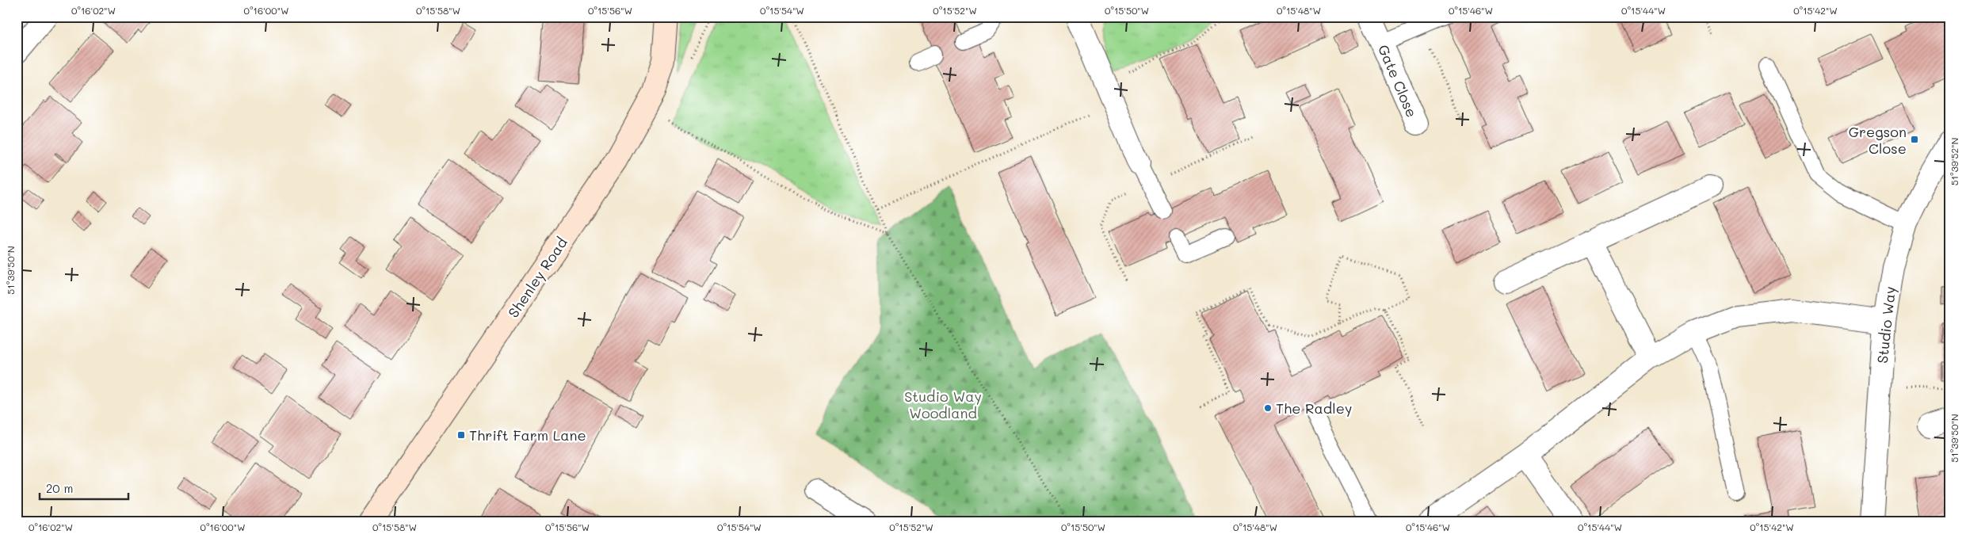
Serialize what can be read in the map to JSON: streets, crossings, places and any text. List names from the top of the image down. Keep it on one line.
{"streets":{"main road":["Shenley Road"],"street":["Gate Close","Studio Way"]},"parks":["Studio Way Woodland"],"places":{"transit":["Gregson Close","Thrift Farm Lane"],"other":["The Radley"]},"scale_bar":"20 m","coordinates":["0°16'02\"W","0°16'00\"W","0°15'58\"W","0°15'56\"W","0°15'54\"W","0°15'52\"W","0°15'50\"W","0°15'48\"W","0°15'46\"W","0°15'44\"W","0°15'42\"W","51°39'52\"N","51°39'50\"N"]}
